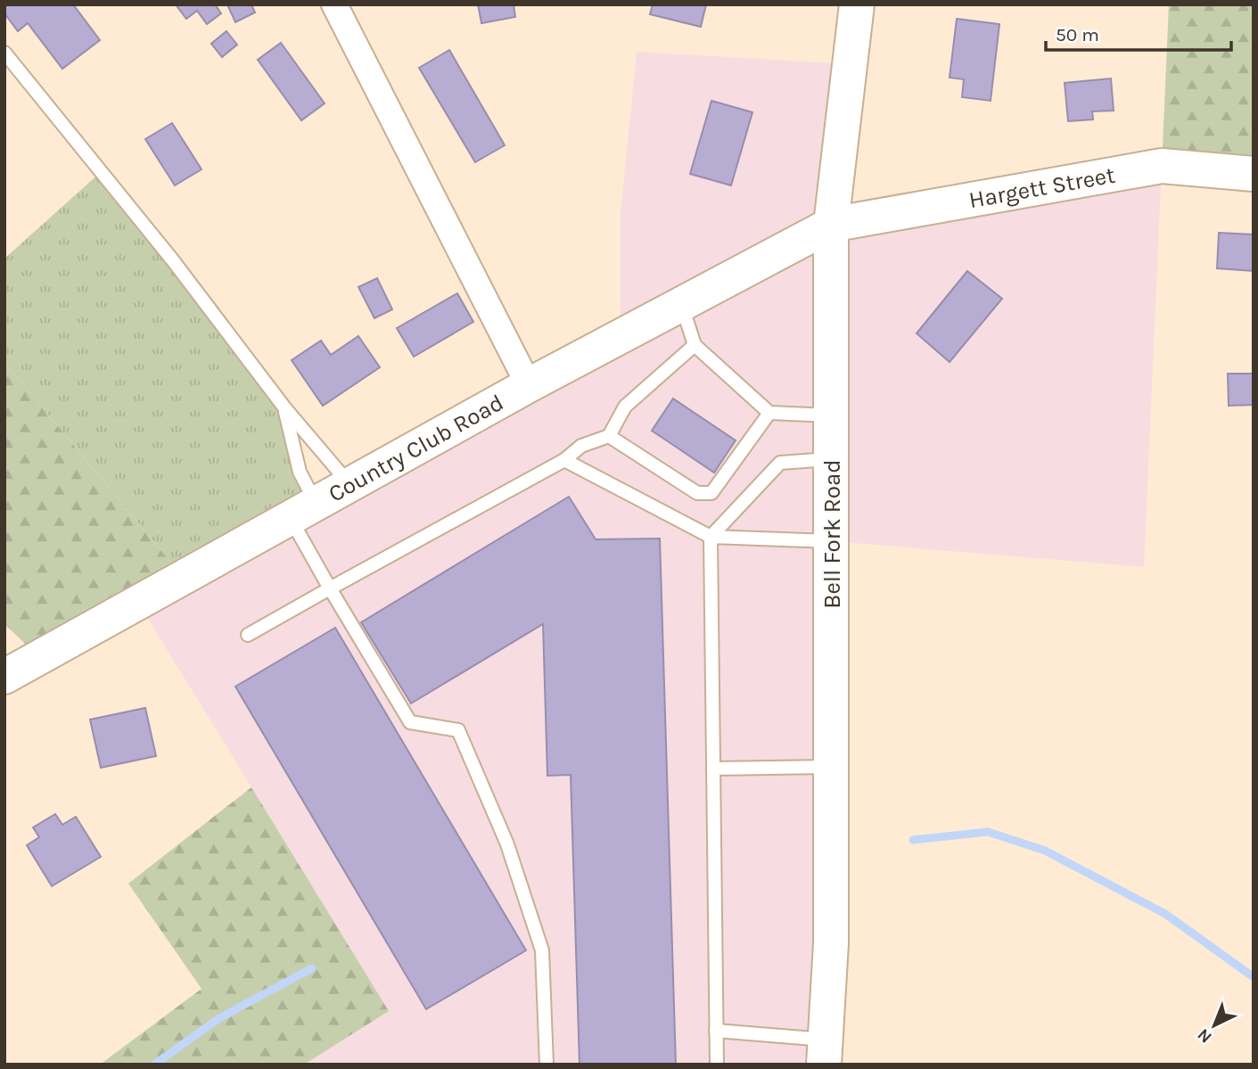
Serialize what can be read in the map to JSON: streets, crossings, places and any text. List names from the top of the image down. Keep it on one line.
{"streets":{"main road":["Hargett Street","Country Club Road","Bell Fork Road"]},"crossings":[["Hargett Street","Country Club Road"],["Hargett Street","Bell Fork Road"],["Country Club Road","Bell Fork Road"]],"scale_bar":"50 m","north":"bottom left"}
